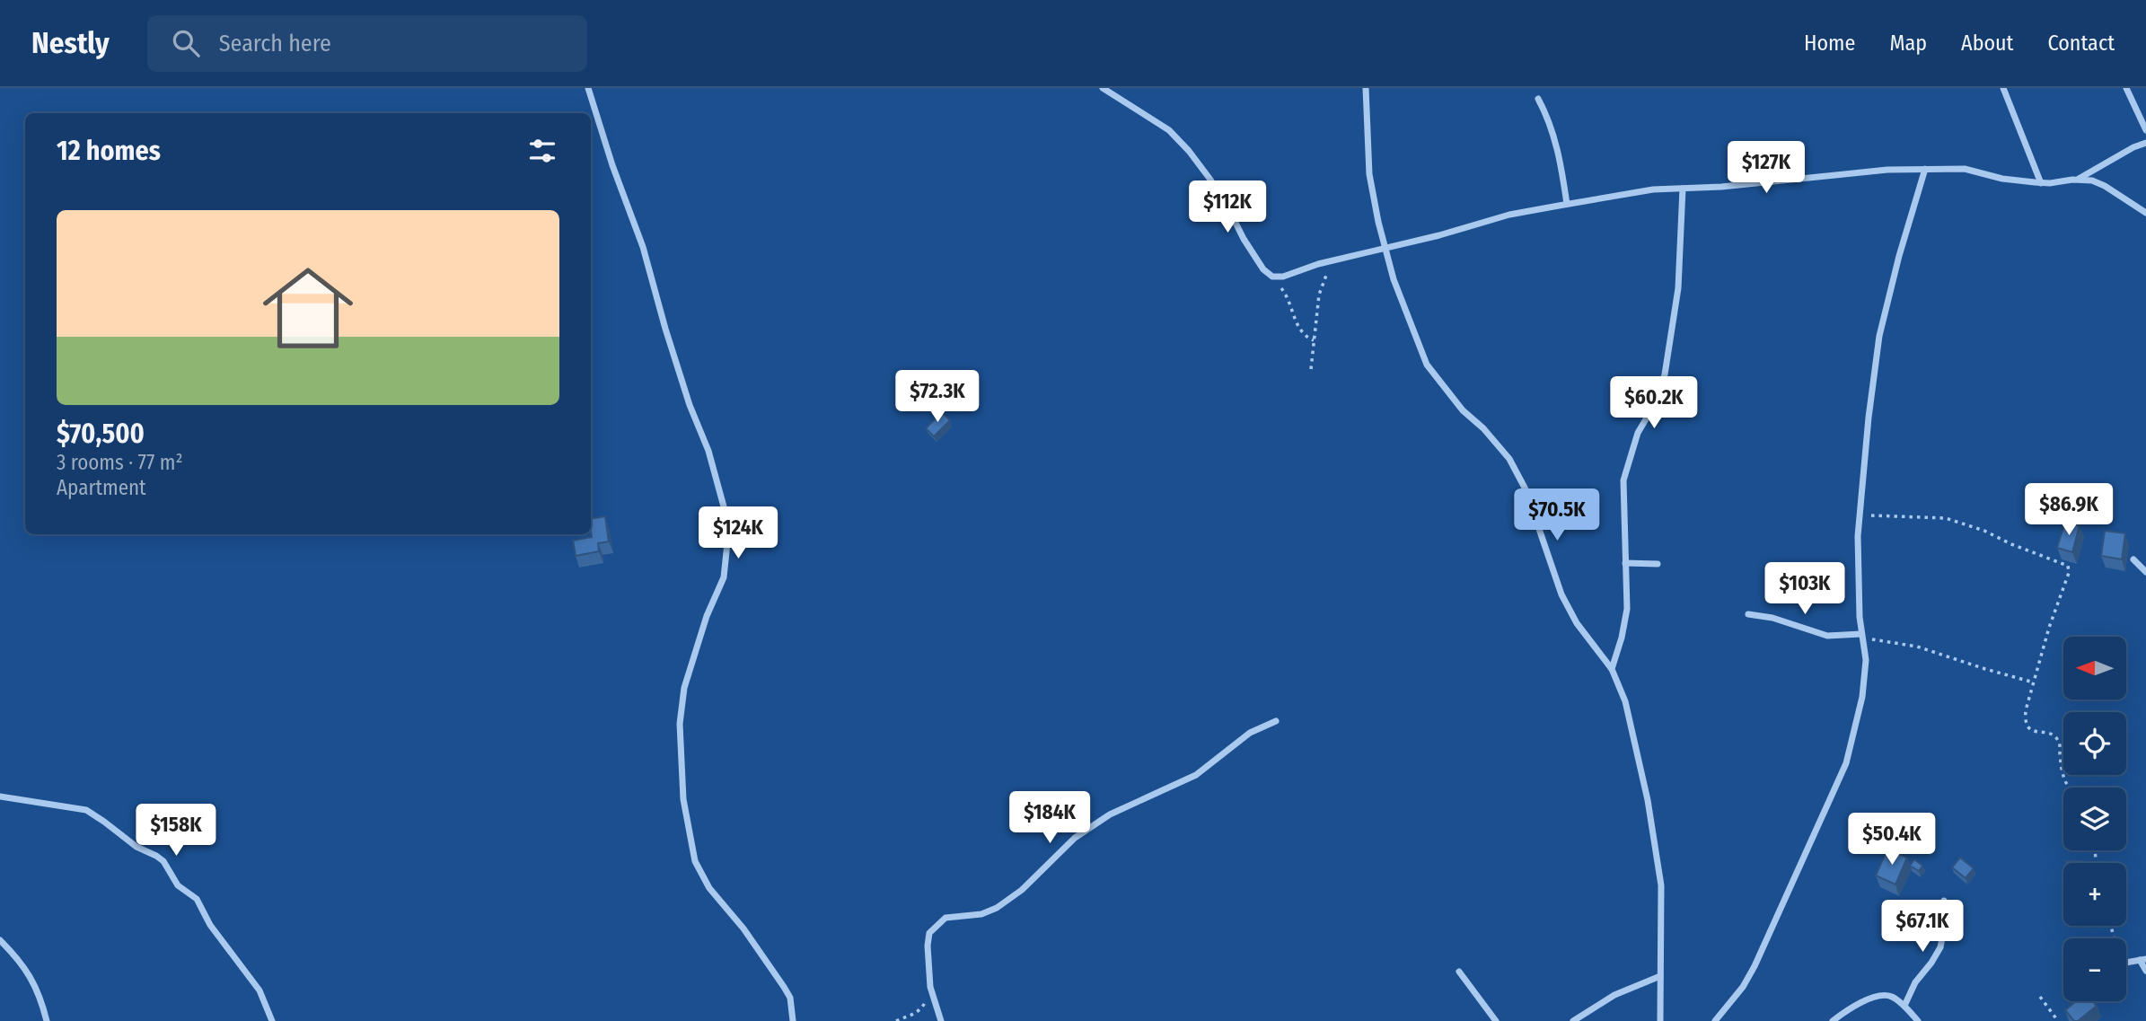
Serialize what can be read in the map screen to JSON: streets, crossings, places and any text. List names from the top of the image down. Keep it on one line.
{"north":"left","page":{"header":"Nestly","search":"Search here","nav":["Home","Map","About","Contact"],"heading":"12 homes","price":["$127K","$112K","$72.3K","$60.2K","$86.9K","$70.5K","$124K","$103K","$184K","$158K","$50.4K","$67.1K"],"list":[{"name":"$70,500","note":"3 rooms · 77 m² · Apartment"}],"map_buttons":["+","−"]}}
